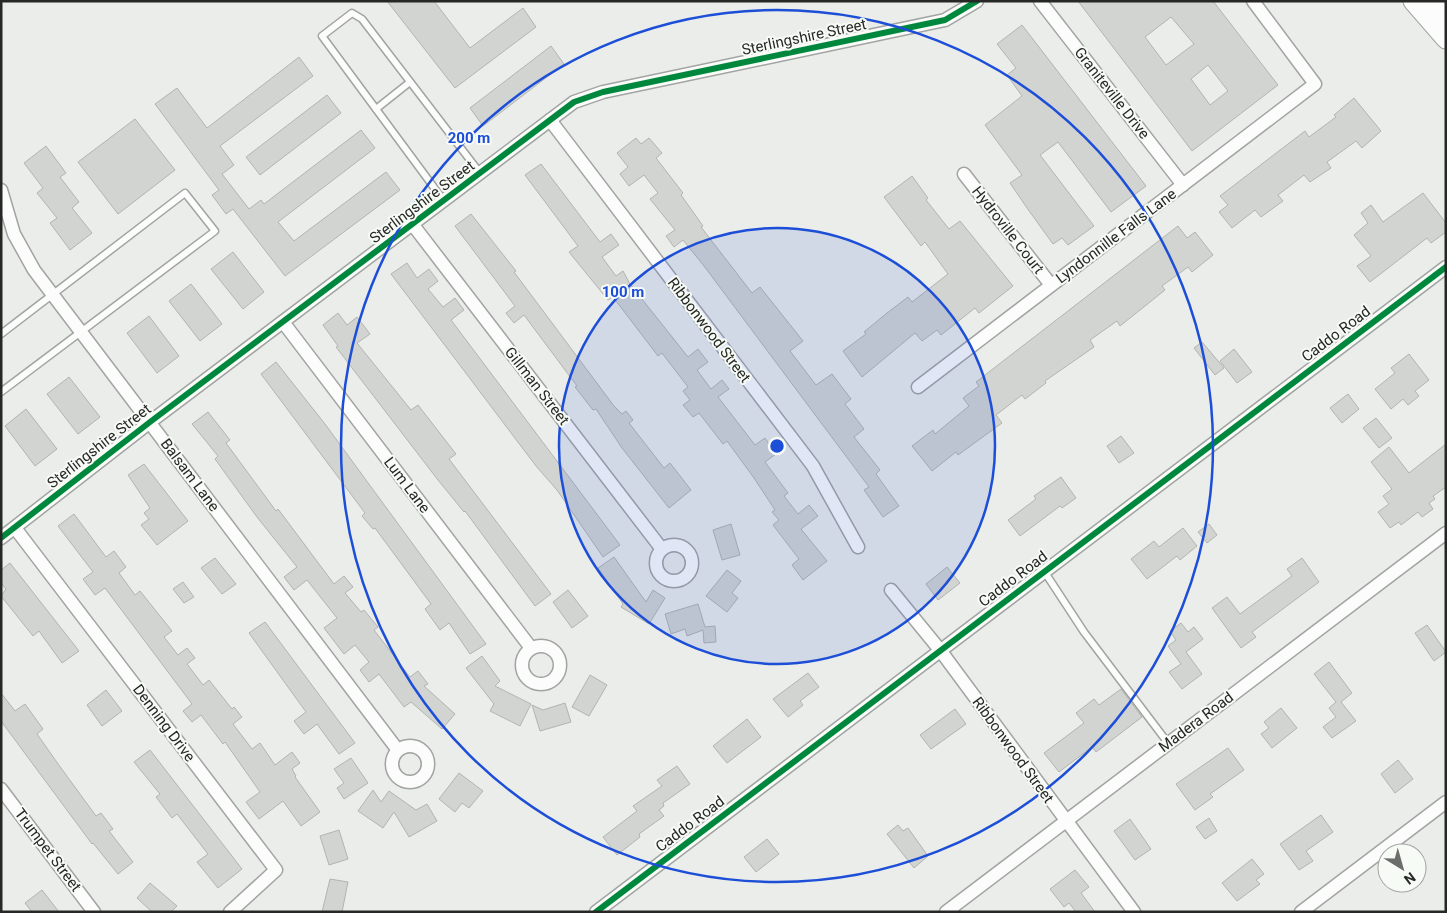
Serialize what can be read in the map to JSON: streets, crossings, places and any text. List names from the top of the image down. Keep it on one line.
{"streets":{"street":["Sterlingshire Street","Graniteville Drive","Hydroville Court","Lyndonnille Falls Lane","Ribbonwood Street","Caddo Road","Gillman Street","Balsam Lane","Lum Lane","Madera Road","Denning Drive","Trumpet Street"]},"crossings":[["Sterlingshire Street","Ribbonwood Street"],["Sterlingshire Street","Gillman Street"],["Sterlingshire Street","Balsam Lane"],["Sterlingshire Street","Lum Lane"],["Sterlingshire Street","Denning Drive"],["Graniteville Drive","Lyndonnille Falls Lane"],["Hydroville Court","Lyndonnille Falls Lane"],["Ribbonwood Street","Caddo Road"],["Ribbonwood Street","Madera Road"]],"north":"bottom right","rings":["200 m","100 m"]}
